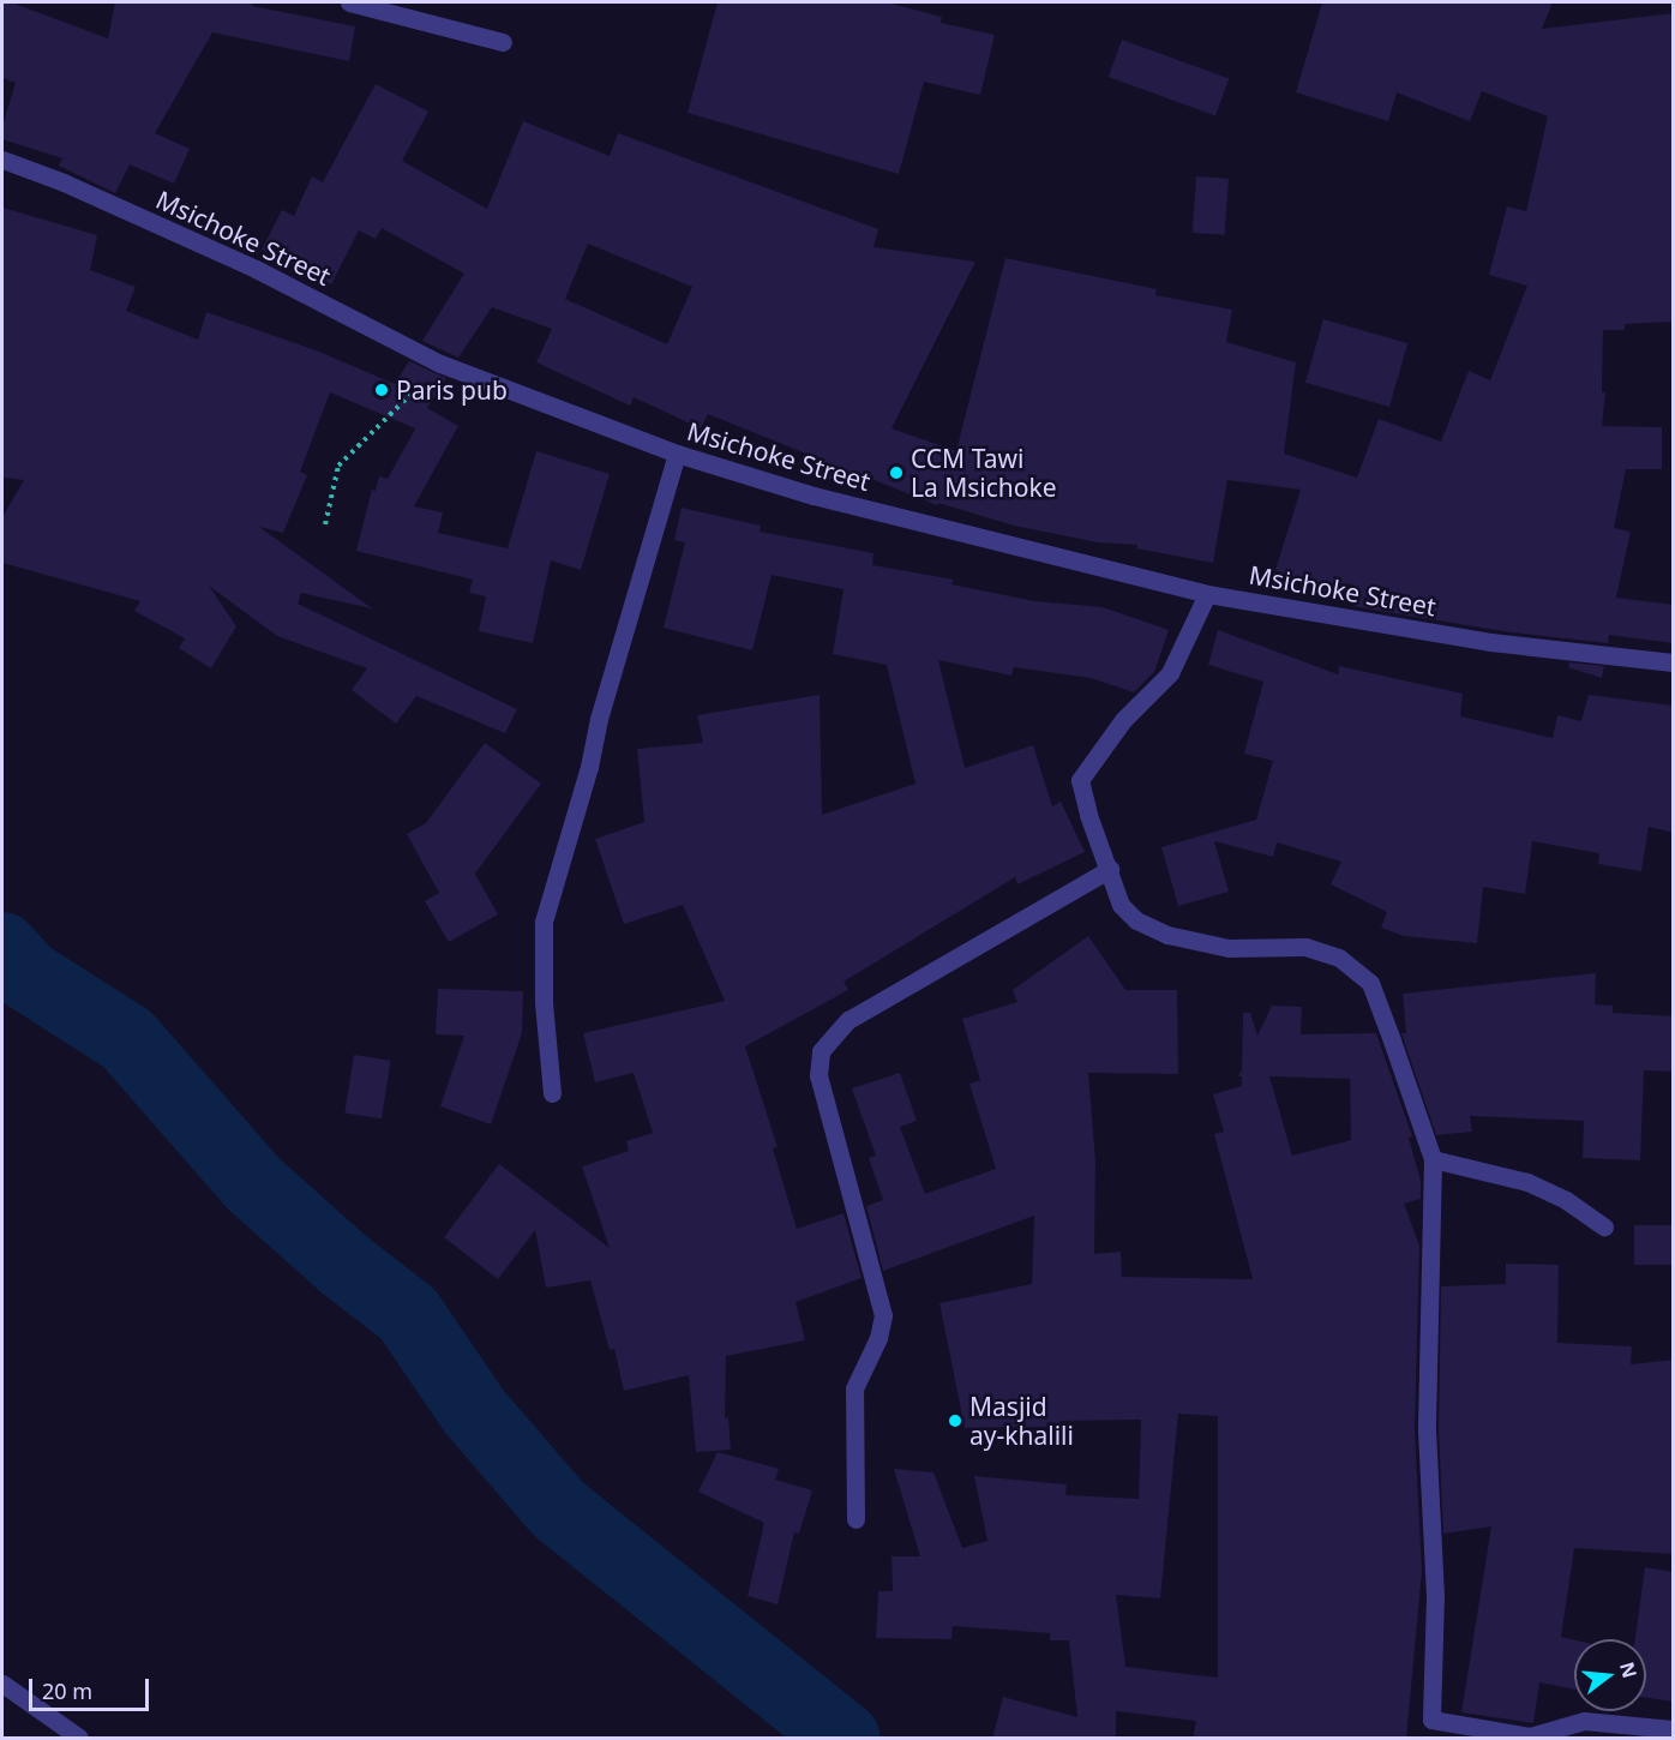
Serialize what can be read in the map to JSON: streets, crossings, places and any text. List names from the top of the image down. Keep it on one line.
{"streets":{"street":["Msichoke Street"]},"places":["Paris pub","CCM Tawi La Msichoke","Masjid ay-khalili"],"scale_bar":"20 m","north":"right"}
